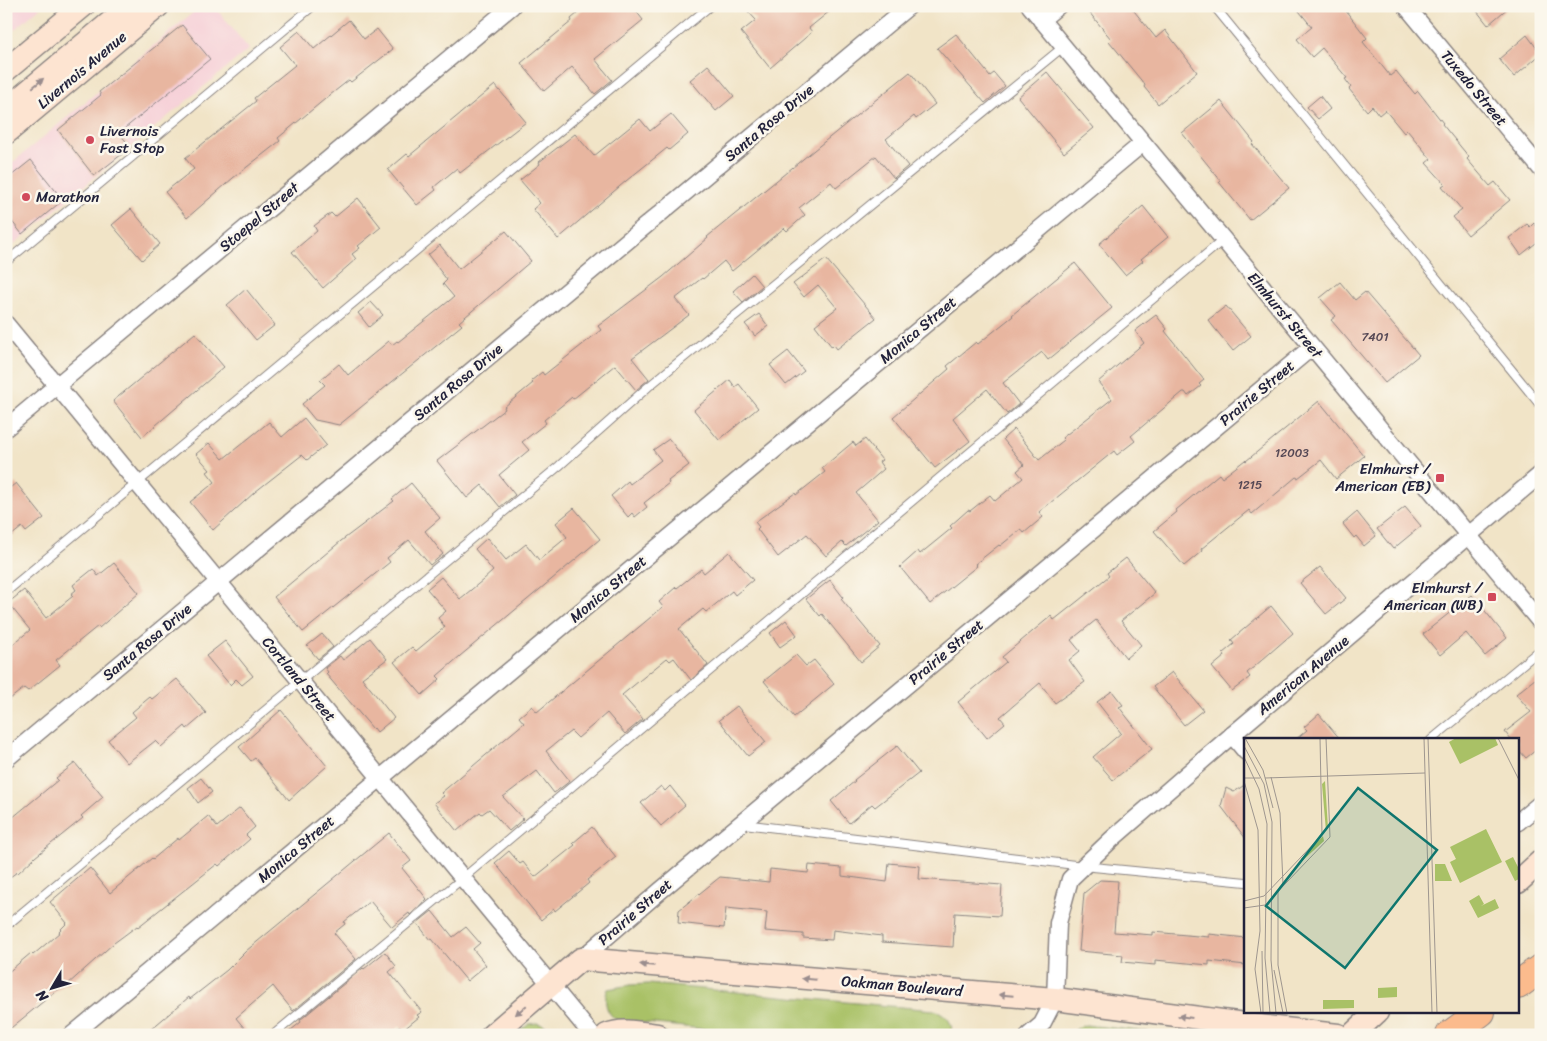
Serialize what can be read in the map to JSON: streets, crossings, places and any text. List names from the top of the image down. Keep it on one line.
{"streets":{"street":["Livernois Avenue","Tuxedo Street","Santa Rosa Drive","Stoepel Street","Elmhurst Street","Monica Street","Prairie Street","American Avenue","Cortland Street","Oakman Boulevard"]},"crossings":[["Santa Rosa Drive","Cortland Street"],["Stoepel Street","Cortland Street"],["Elmhurst Street","Monica Street"],["Elmhurst Street","Prairie Street"],["Elmhurst Street","American Avenue"],["Monica Street","Cortland Street"],["Prairie Street","Oakman Boulevard"],["American Avenue","Oakman Boulevard"]],"one_way":["Oakman Boulevard"],"places":{"other":["Livernois Fast Stop","Marathon"],"transit":["Elmhurst / American (EB)","Elmhurst / American (WB)"]},"house_numbers":["7401","12003","1215"],"north":"bottom left"}
